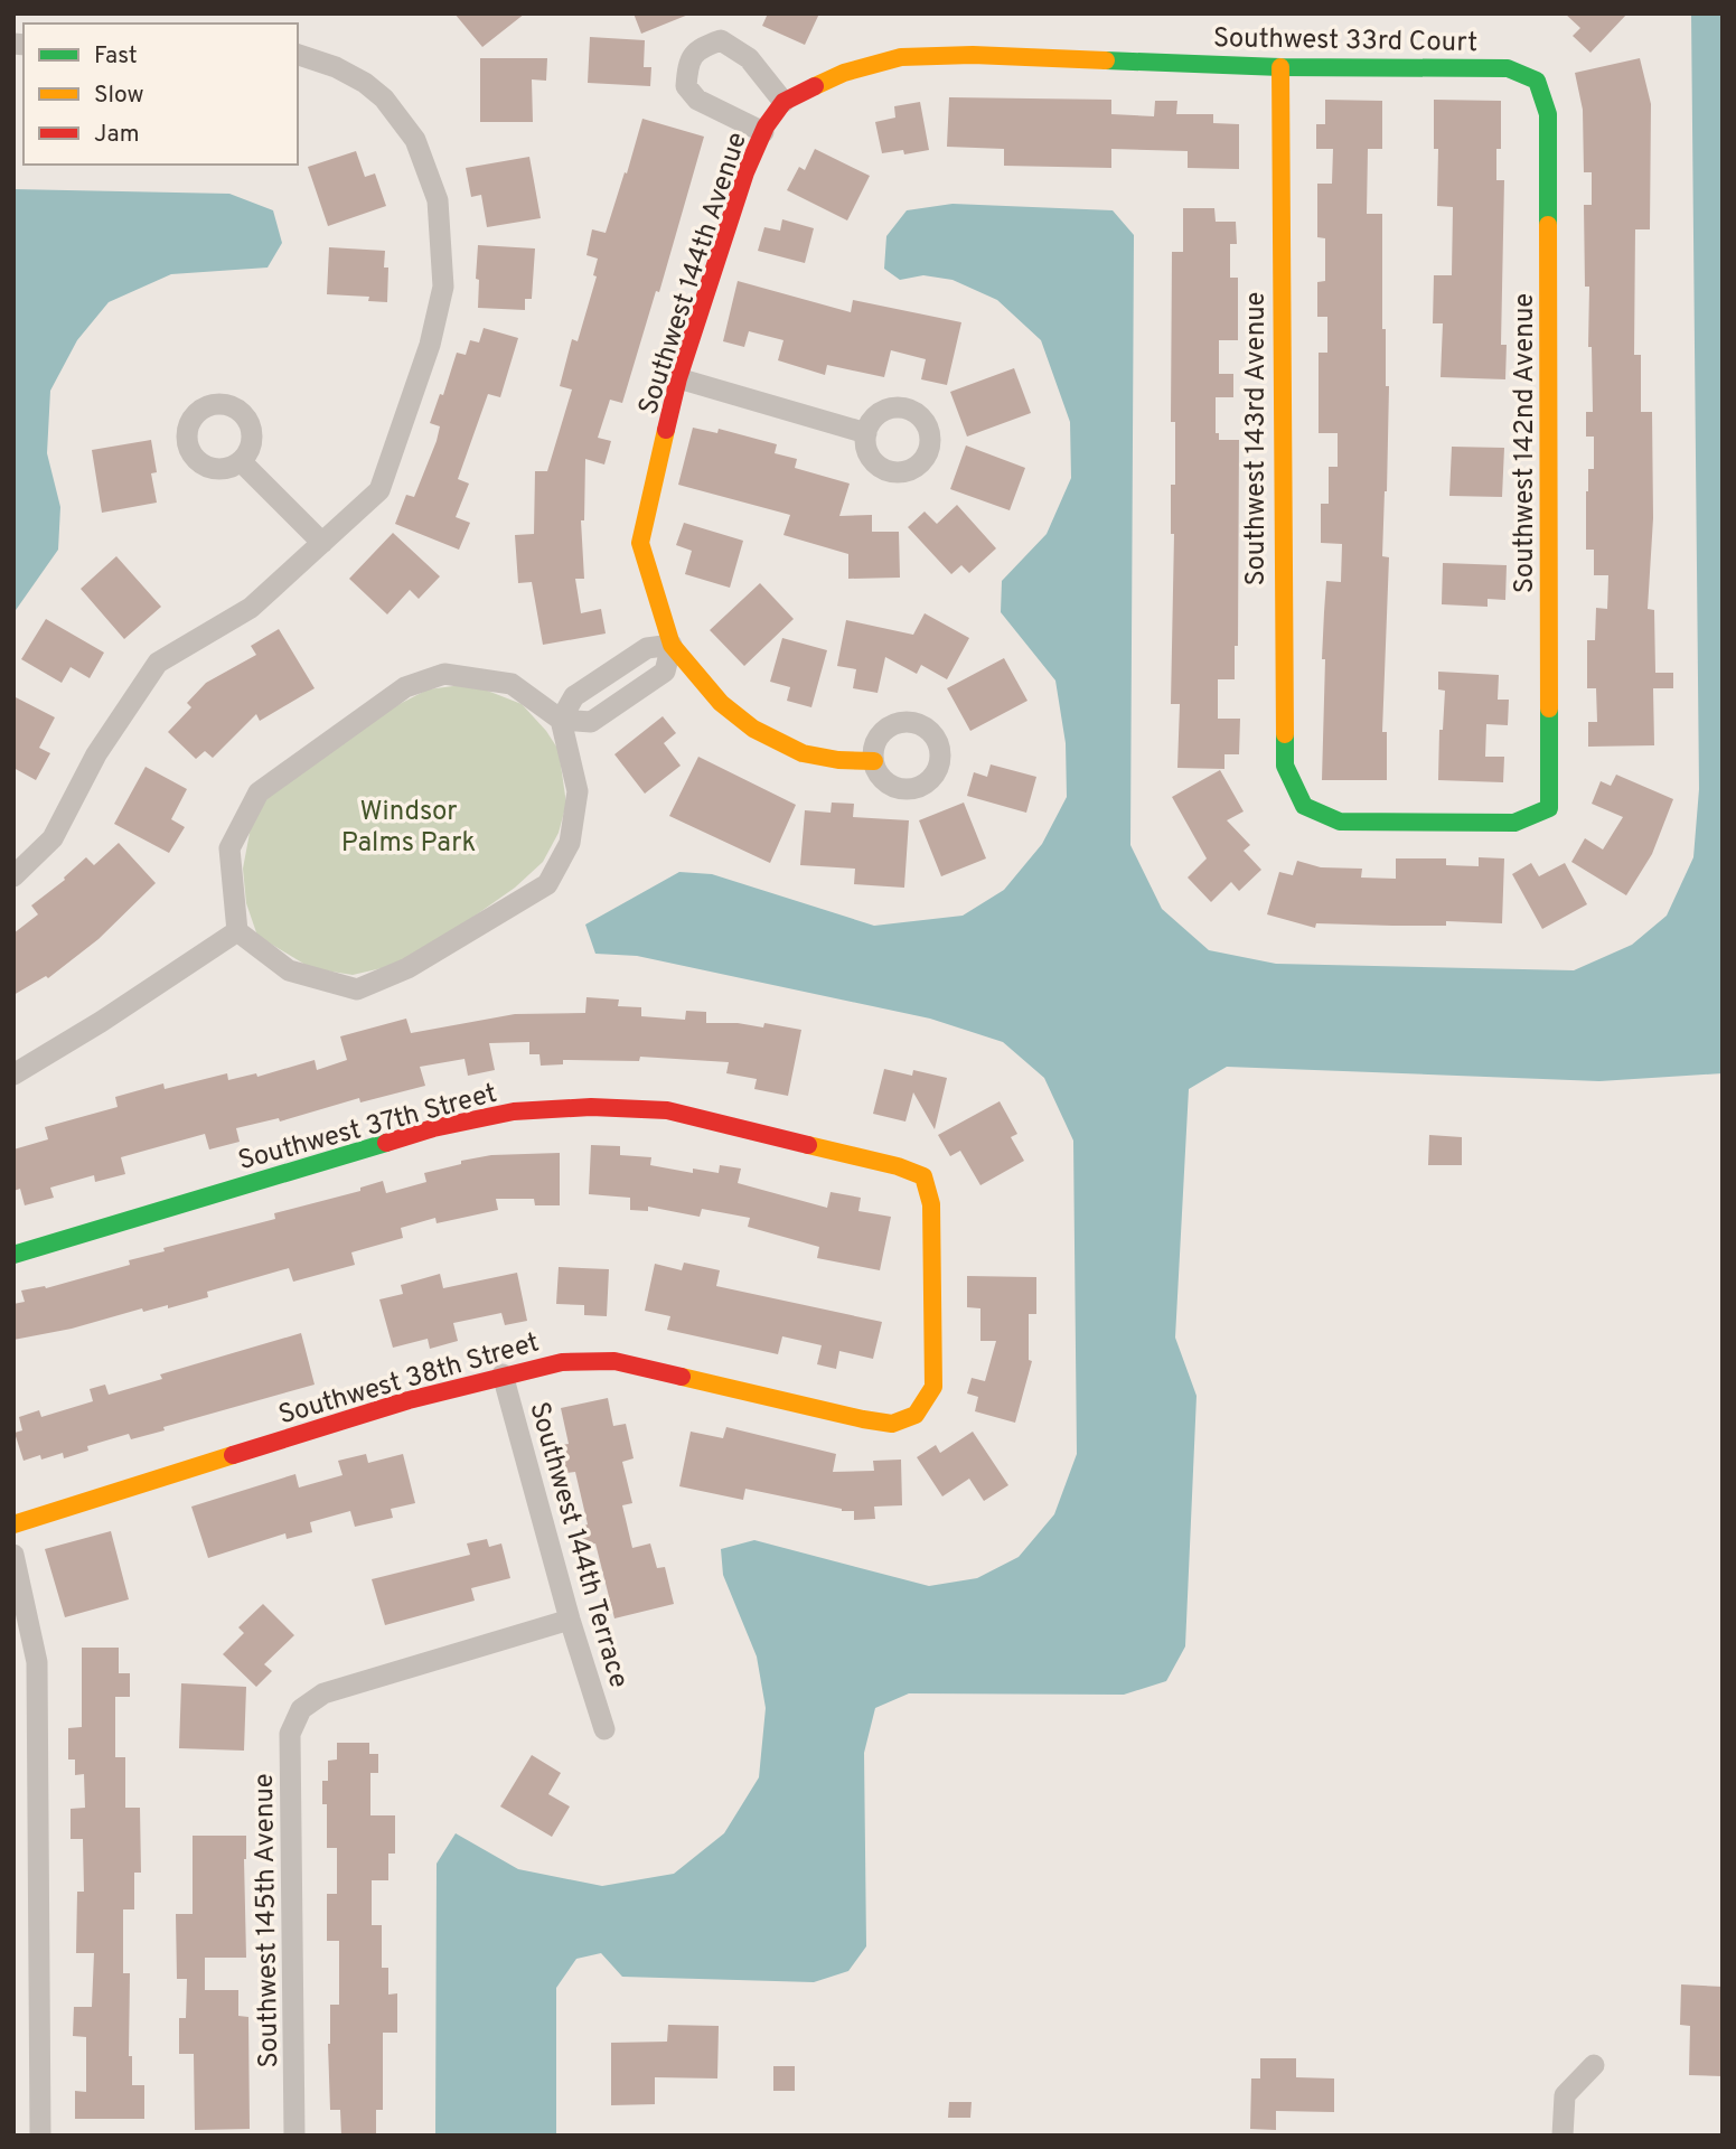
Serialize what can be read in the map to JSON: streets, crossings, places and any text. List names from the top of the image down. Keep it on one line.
{"streets":{"street":["Southwest 33rd Court","Southwest 144th Avenue","Southwest 143rd Avenue","Southwest 142nd Avenue","Southwest 37th Street","Southwest 38th Street","Southwest 144th Terrace","Southwest 145th Avenue"]},"crossings":[["Southwest 33rd Court","Southwest 144th Avenue"],["Southwest 33rd Court","Southwest 143rd Avenue"],["Southwest 33rd Court","Southwest 142nd Avenue"],["Southwest 143rd Avenue","Southwest 142nd Avenue"],["Southwest 37th Street","Southwest 38th Street"],["Southwest 38th Street","Southwest 144th Terrace"],["Southwest 144th Terrace","Southwest 145th Avenue"]],"parks":["Windsor Palms Park"],"legend":["Fast","Slow","Jam"]}
